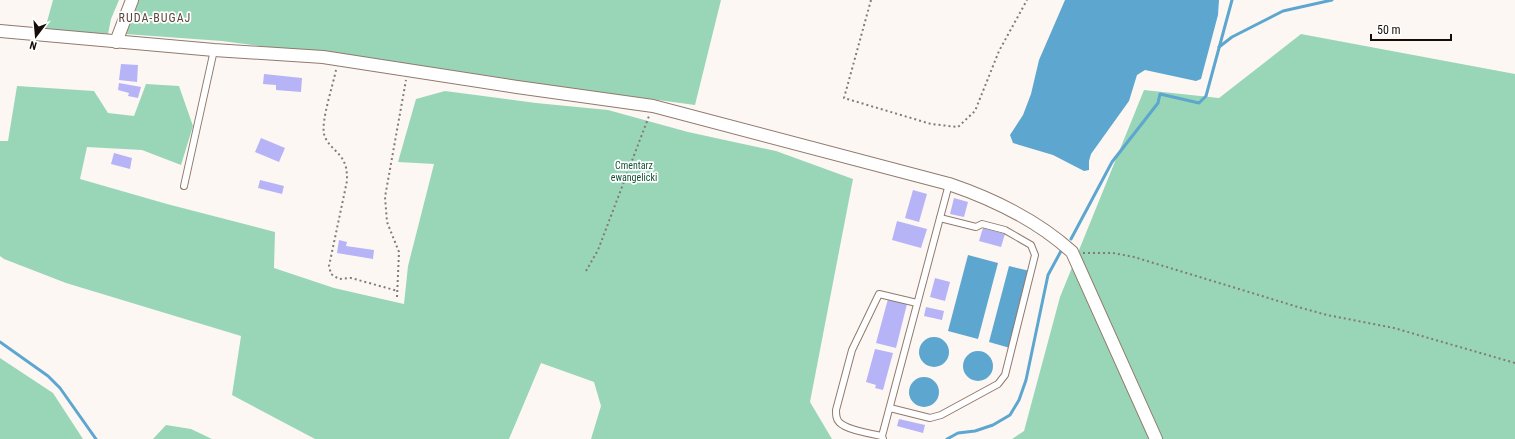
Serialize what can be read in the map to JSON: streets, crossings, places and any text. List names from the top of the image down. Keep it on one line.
{"districts":["RUDA-BUGAJ"],"parks":["Cmentarz ewangelicki"],"scale_bar":"50 m","north":"bottom"}
